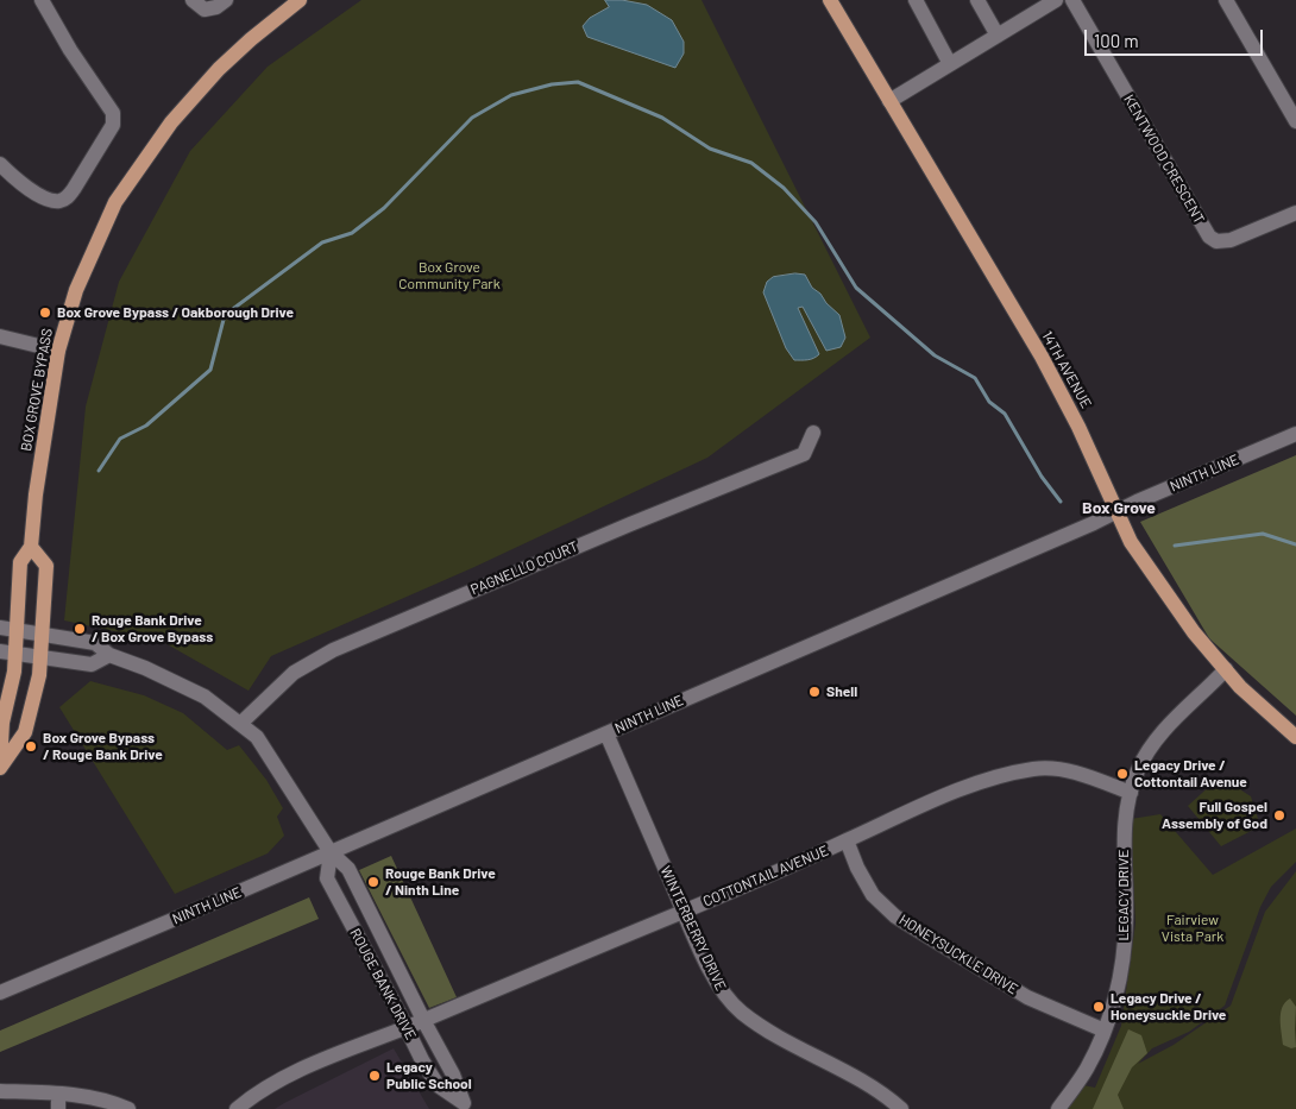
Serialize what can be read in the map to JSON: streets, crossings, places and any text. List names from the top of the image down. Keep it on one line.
{"streets":{"main road":["14TH AVENUE","BOX GROVE BYPASS"],"street":["KENTWOOD CRESCENT","NINTH LINE","PAGNELLO COURT","COTTONTAIL AVENUE","LEGACY DRIVE","WINTERBERRY DRIVE","HONEYSUCKLE DRIVE","ROUGE BANK DRIVE"]},"crossings":[["14TH AVENUE","NINTH LINE"],["14TH AVENUE","LEGACY DRIVE"],["BOX GROVE BYPASS","ROUGE BANK DRIVE"],["NINTH LINE","WINTERBERRY DRIVE"],["NINTH LINE","ROUGE BANK DRIVE"],["PAGNELLO COURT","ROUGE BANK DRIVE"],["COTTONTAIL AVENUE","LEGACY DRIVE"],["COTTONTAIL AVENUE","WINTERBERRY DRIVE"],["COTTONTAIL AVENUE","HONEYSUCKLE DRIVE"],["COTTONTAIL AVENUE","ROUGE BANK DRIVE"],["LEGACY DRIVE","HONEYSUCKLE DRIVE"]],"districts":["Box Grove"],"parks":["Box Grove Community Park","Fairview Vista Park"],"places":["Box Grove Bypass / Oakborough Drive","Rouge Bank Drive / Box Grove Bypass","Shell","Box Grove Bypass / Rouge Bank Drive","Legacy Drive / Cottontail Avenue","Full Gospel Assembly of God","Rouge Bank Drive / Ninth Line","Legacy Drive / Honeysuckle Drive","Legacy Public School"],"scale_bar":"100 m"}
